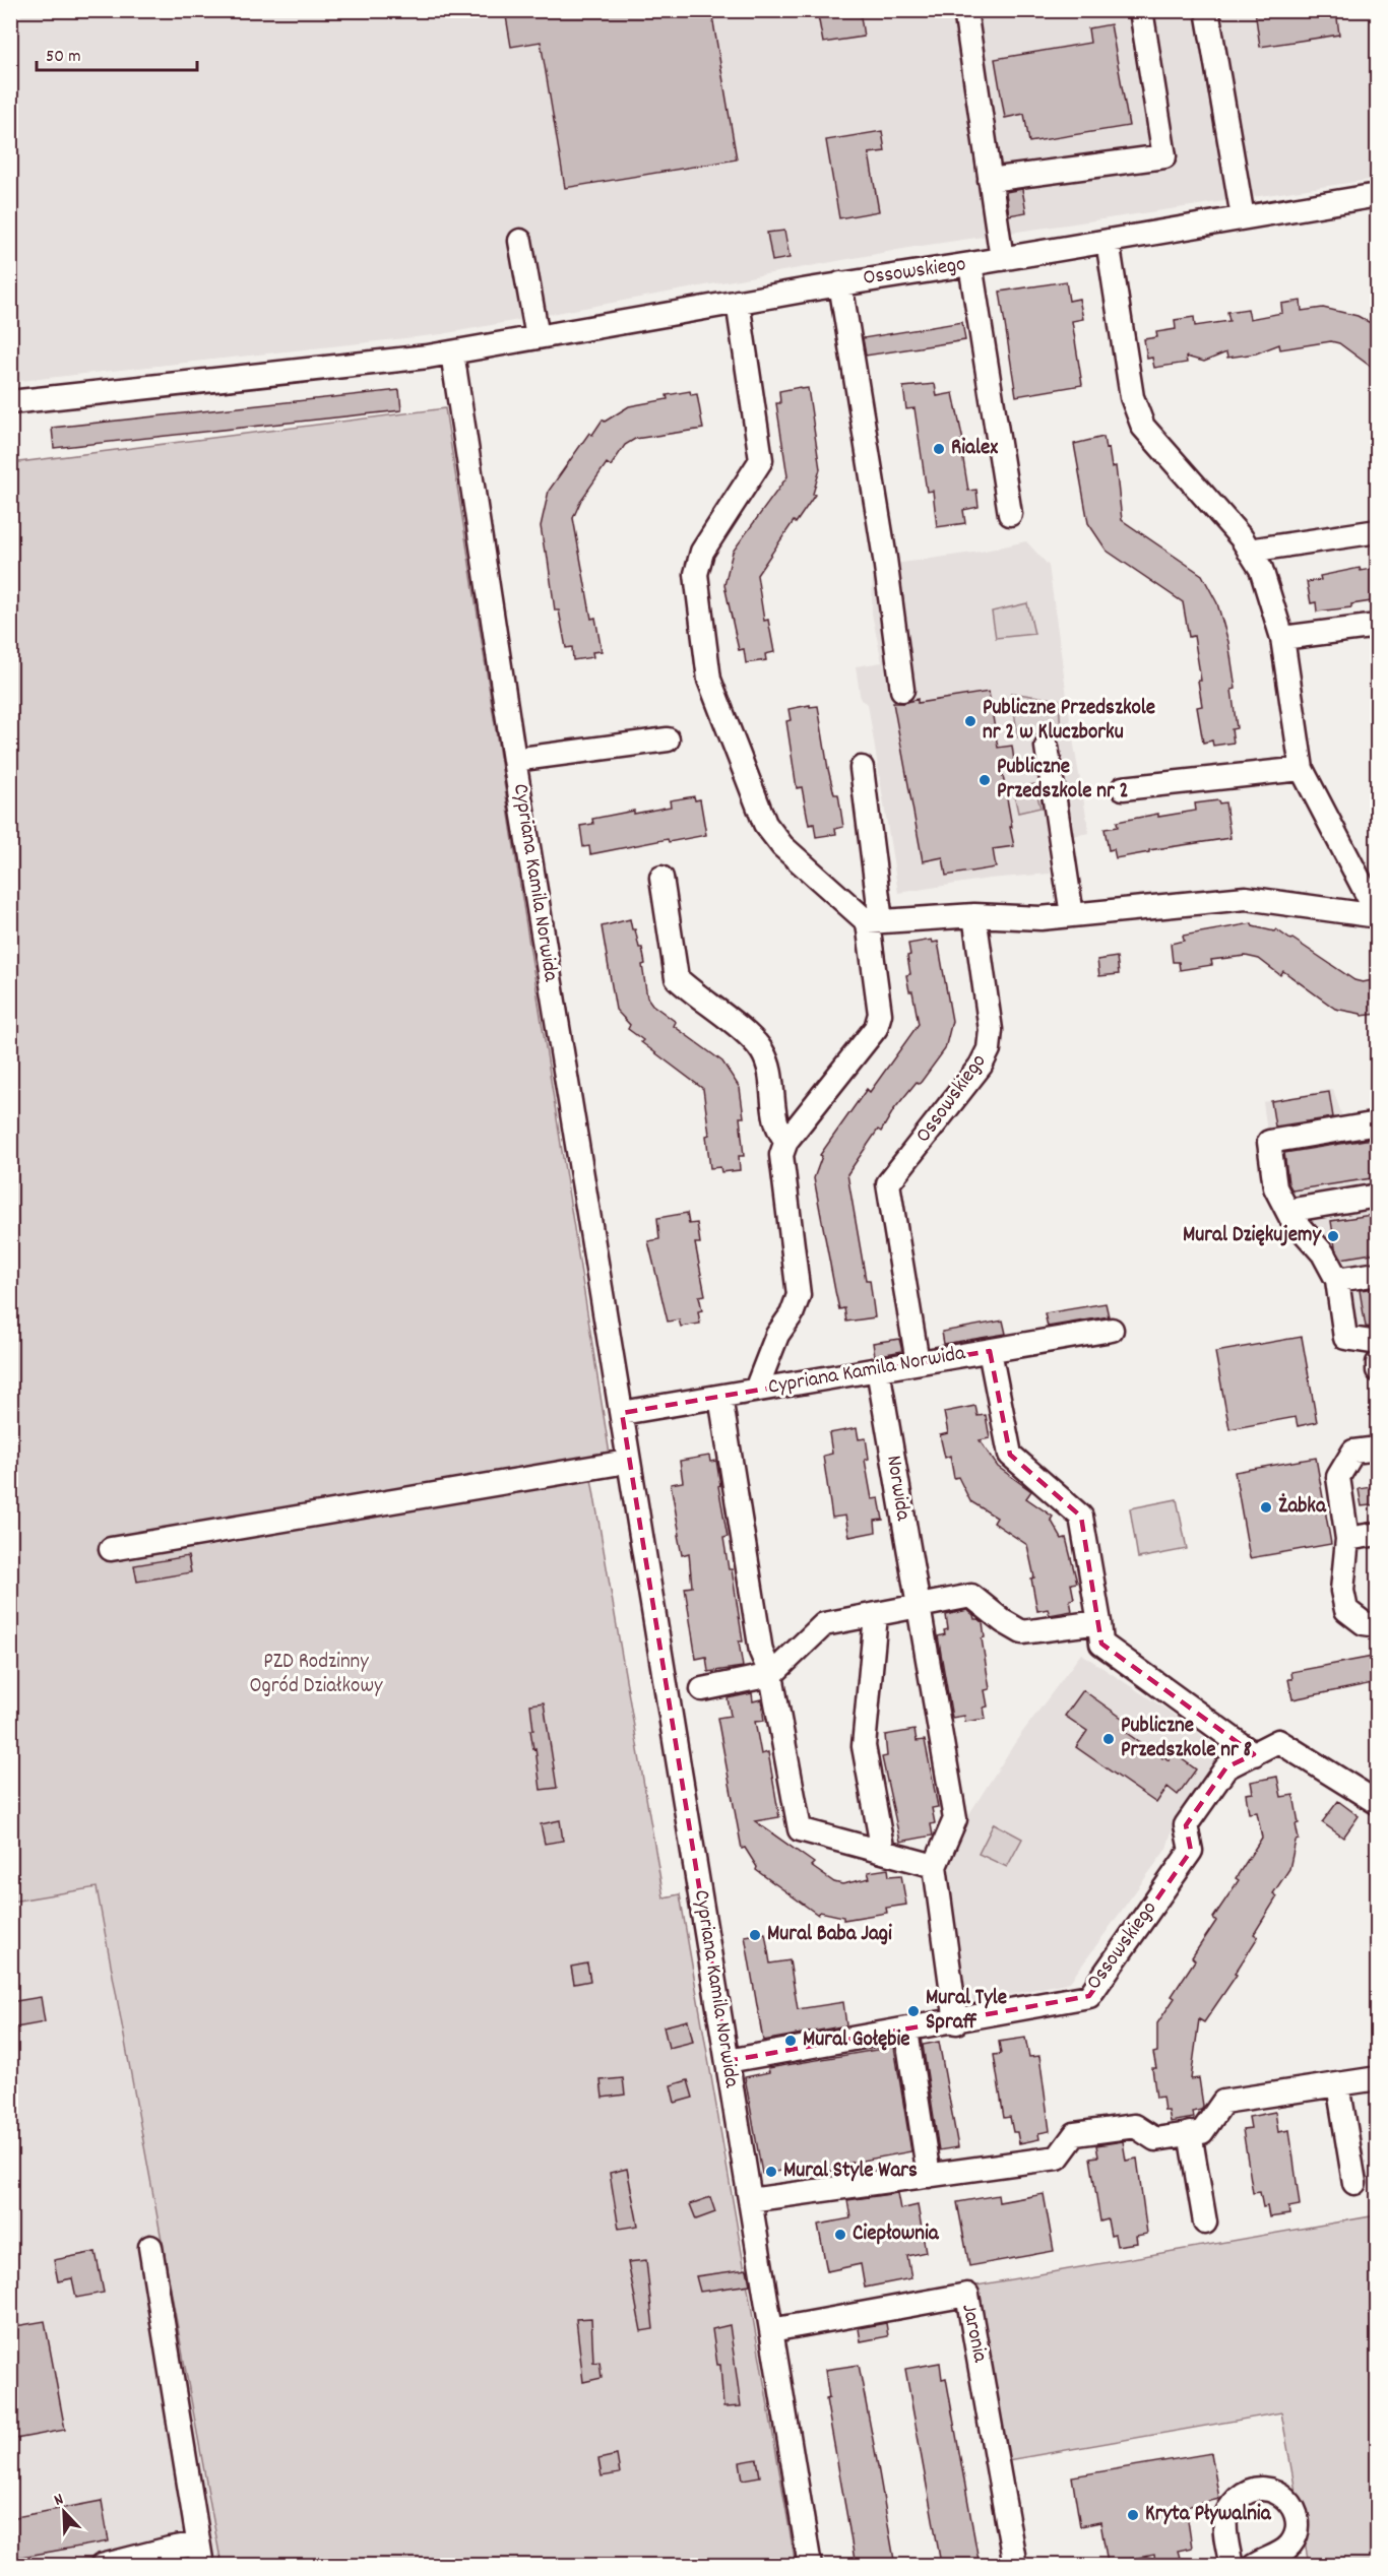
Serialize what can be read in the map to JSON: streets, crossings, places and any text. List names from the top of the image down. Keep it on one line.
{"streets":{"street":["Ossowskiego","Cypriana Kamila Norwida","Norwida","Jaronia"]},"crossings":[["Ossowskiego","Cypriana Kamila Norwida"],["Cypriana Kamila Norwida","Norwida"],["Cypriana Kamila Norwida","Jaronia"]],"parks":["PZD Rodzinny Ogród Działkowy"],"places":["Rialex","Publiczne Przedszkole nr 2 w Kluczborku","Publiczne Przedszkole nr 2","Mural Dziękujemy","Żabka","Publiczne Przedszkole nr 8","Mural Baba Jagi","Mural Tyle Spraff","Mural Gołębie","Mural Style Wars","Ciepłownia","Kryta Pływalnia"],"scale_bar":"50 m","north":"top left"}
